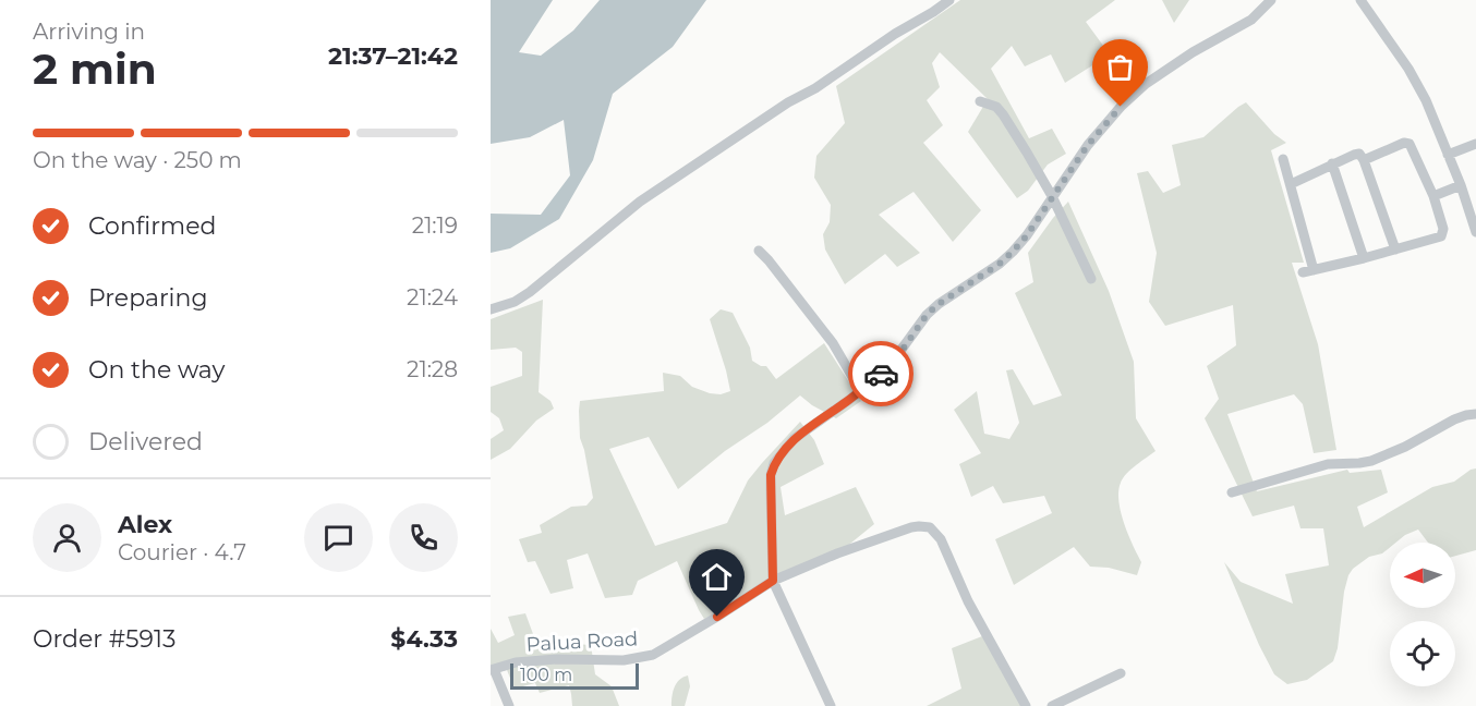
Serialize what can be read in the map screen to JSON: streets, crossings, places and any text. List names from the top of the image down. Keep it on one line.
{"streets":{"street":["Palua Road"]},"scale_bar":"100 m","north":"left","page":{"heading":["2 min","Arriving in","21:37–21:42"],"panel":["Alex","Courier · 4.7","Order #5913","$4.33"],"bar":"On the way · 250 m","list":[["Confirmed","21:19"],["Preparing","21:24"],["On the way","21:28"],"Delivered"],"scale":"100 m"}}
